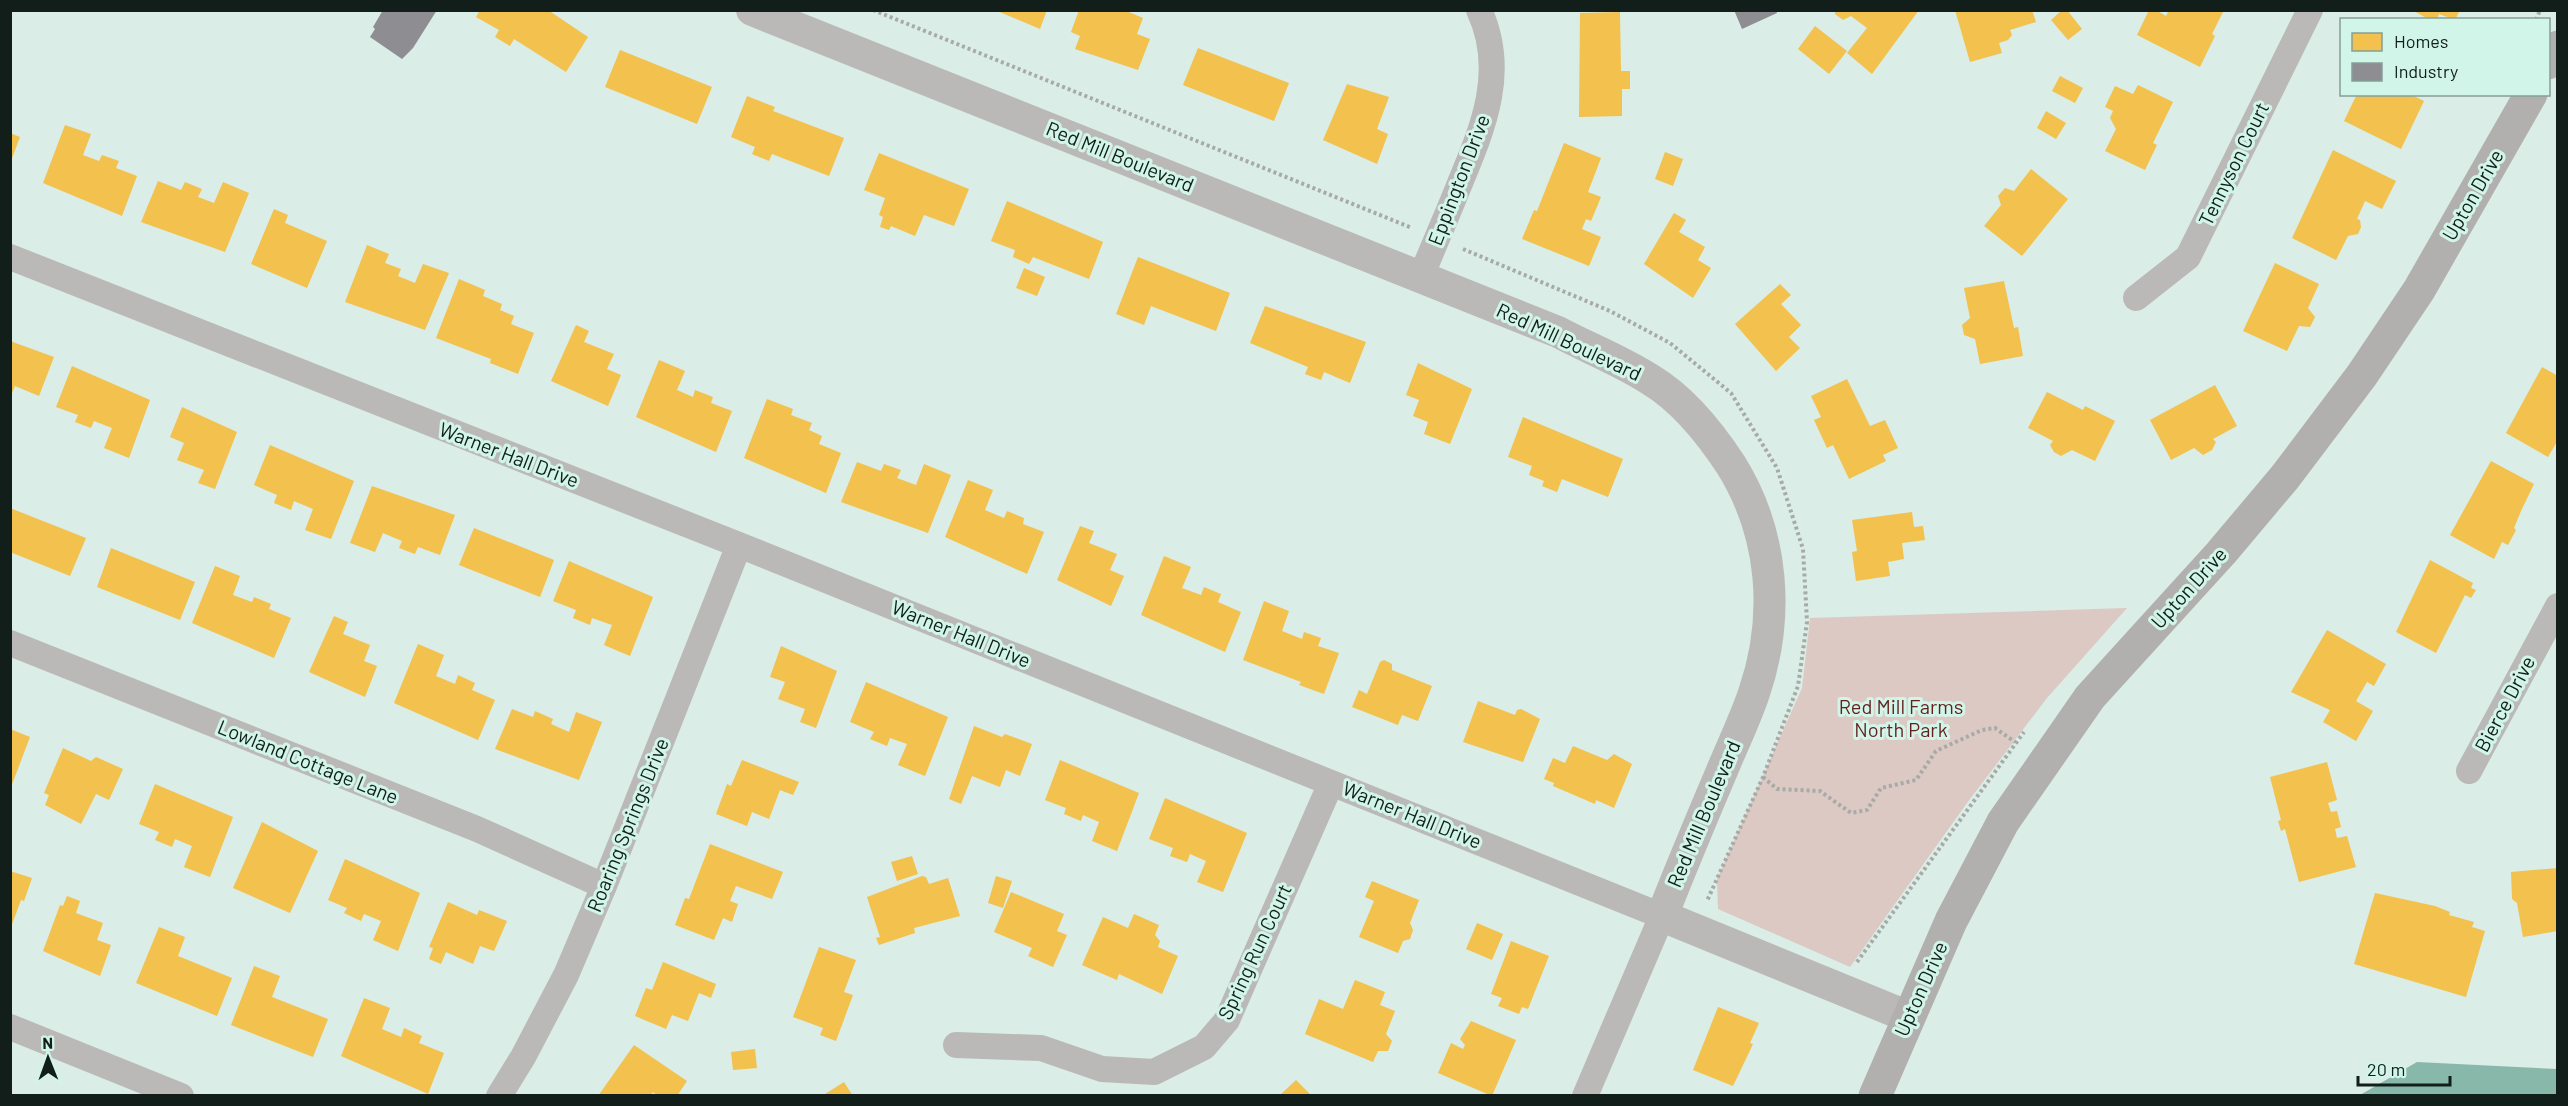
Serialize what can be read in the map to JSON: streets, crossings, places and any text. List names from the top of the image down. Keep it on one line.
{"streets":{"main road":["Upton Drive"],"street":["Red Mill Boulevard","Tennyson Court","Eppington Drive","Warner Hall Drive","Bierce Drive","Lowland Cottage Lane","Roaring Springs Drive","Spring Run Court"]},"crossings":[["Red Mill Boulevard","Eppington Drive"],["Red Mill Boulevard","Warner Hall Drive"],["Upton Drive","Warner Hall Drive"],["Warner Hall Drive","Roaring Springs Drive"],["Warner Hall Drive","Spring Run Court"],["Lowland Cottage Lane","Roaring Springs Drive"]],"parks":["Red Mill Farms North Park"],"legend":["Homes","Industry"],"scale_bar":"20 m","north":"top"}
